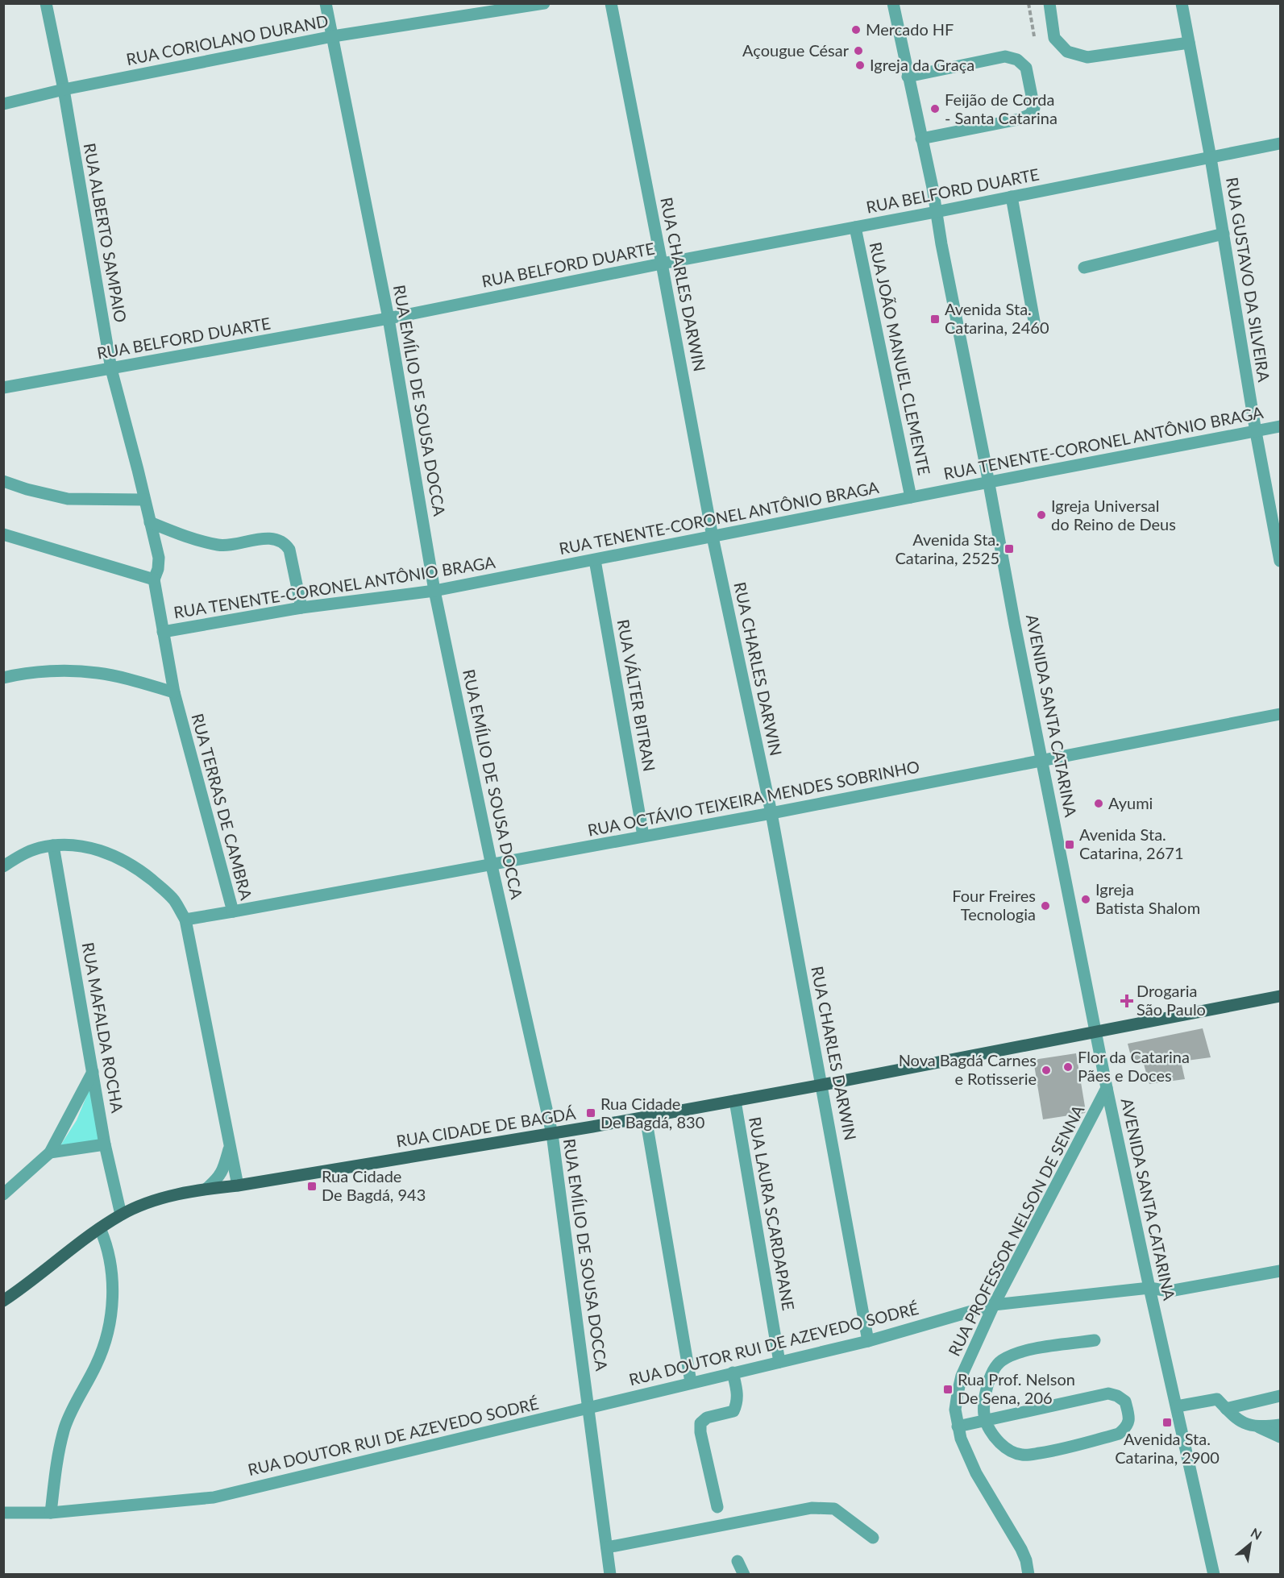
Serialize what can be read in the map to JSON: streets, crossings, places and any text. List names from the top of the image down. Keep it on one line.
{"streets":{"main road":["RUA CIDADE DE BAGDÁ"],"street":["RUA CORIOLANO DURAND","RUA BELFORD DUARTE","RUA ALBERTO SAMPAIO","RUA GUSTAVO DA SILVEIRA","RUA CHARLES DARWIN","RUA JOÃO MANUEL CLEMENTE","RUA EMÍLIO DE SOUSA DOCCA","RUA TENENTE-CORONEL ANTÔNIO BRAGA","RUA VÁLTER BITRAN","AVENIDA SANTA CATARINA","RUA OCTÁVIO TEIXEIRA MENDES SOBRINHO","RUA TERRAS DE CAMBRA","RUA MAFALDA ROCHA","RUA LAURA SCARDAPANE","RUA PROFESSOR NELSON DE SENNA","RUA DOUTOR RUI DE AZEVEDO SODRÉ"]},"crossings":[["RUA CORIOLANO DURAND","RUA ALBERTO SAMPAIO"],["RUA CORIOLANO DURAND","RUA EMÍLIO DE SOUSA DOCCA"],["RUA BELFORD DUARTE","RUA ALBERTO SAMPAIO"],["RUA BELFORD DUARTE","RUA GUSTAVO DA SILVEIRA"],["RUA BELFORD DUARTE","RUA CHARLES DARWIN"],["RUA BELFORD DUARTE","RUA JOÃO MANUEL CLEMENTE"],["RUA BELFORD DUARTE","RUA EMÍLIO DE SOUSA DOCCA"],["RUA BELFORD DUARTE","AVENIDA SANTA CATARINA"],["RUA ALBERTO SAMPAIO","RUA TERRAS DE CAMBRA"],["RUA GUSTAVO DA SILVEIRA","RUA TENENTE-CORONEL ANTÔNIO BRAGA"],["RUA CHARLES DARWIN","RUA TENENTE-CORONEL ANTÔNIO BRAGA"],["RUA CHARLES DARWIN","RUA OCTÁVIO TEIXEIRA MENDES SOBRINHO"],["RUA CHARLES DARWIN","RUA CIDADE DE BAGDÁ"],["RUA CHARLES DARWIN","RUA DOUTOR RUI DE AZEVEDO SODRÉ"],["RUA JOÃO MANUEL CLEMENTE","RUA TENENTE-CORONEL ANTÔNIO BRAGA"],["RUA EMÍLIO DE SOUSA DOCCA","RUA TENENTE-CORONEL ANTÔNIO BRAGA"],["RUA EMÍLIO DE SOUSA DOCCA","RUA OCTÁVIO TEIXEIRA MENDES SOBRINHO"],["RUA EMÍLIO DE SOUSA DOCCA","RUA CIDADE DE BAGDÁ"],["RUA EMÍLIO DE SOUSA DOCCA","RUA DOUTOR RUI DE AZEVEDO SODRÉ"],["RUA TENENTE-CORONEL ANTÔNIO BRAGA","RUA VÁLTER BITRAN"],["RUA TENENTE-CORONEL ANTÔNIO BRAGA","AVENIDA SANTA CATARINA"],["RUA TENENTE-CORONEL ANTÔNIO BRAGA","RUA TERRAS DE CAMBRA"],["RUA VÁLTER BITRAN","RUA OCTÁVIO TEIXEIRA MENDES SOBRINHO"],["AVENIDA SANTA CATARINA","RUA OCTÁVIO TEIXEIRA MENDES SOBRINHO"],["AVENIDA SANTA CATARINA","RUA CIDADE DE BAGDÁ"],["AVENIDA SANTA CATARINA","RUA PROFESSOR NELSON DE SENNA"],["AVENIDA SANTA CATARINA","RUA DOUTOR RUI DE AZEVEDO SODRÉ"],["RUA OCTÁVIO TEIXEIRA MENDES SOBRINHO","RUA TERRAS DE CAMBRA"],["RUA MAFALDA ROCHA","RUA CIDADE DE BAGDÁ"],["RUA CIDADE DE BAGDÁ","RUA LAURA SCARDAPANE"],["RUA LAURA SCARDAPANE","RUA DOUTOR RUI DE AZEVEDO SODRÉ"],["RUA PROFESSOR NELSON DE SENNA","RUA DOUTOR RUI DE AZEVEDO SODRÉ"]],"places":{"other":["Mercado HF","Açougue César","Igreja da Graça","Feijão de Corda - Santa Catarina","Igreja Universal do Reino de Deus","Ayumi","Igreja Batista Shalom","Four Freires Tecnologia","Flor da Catarina Pães e Doces","Nova Bagdá Carnes e Rotisserie"],"transit":["Avenida Sta. Catarina, 2460","Avenida Sta. Catarina, 2525","Avenida Sta. Catarina, 2671","Rua Cidade De Bagdá, 830","Rua Cidade De Bagdá, 943","Rua Prof. Nelson De Sena, 206","Avenida Sta. Catarina, 2900"],"health":["Drogaria São Paulo"]},"north":"top right"}
